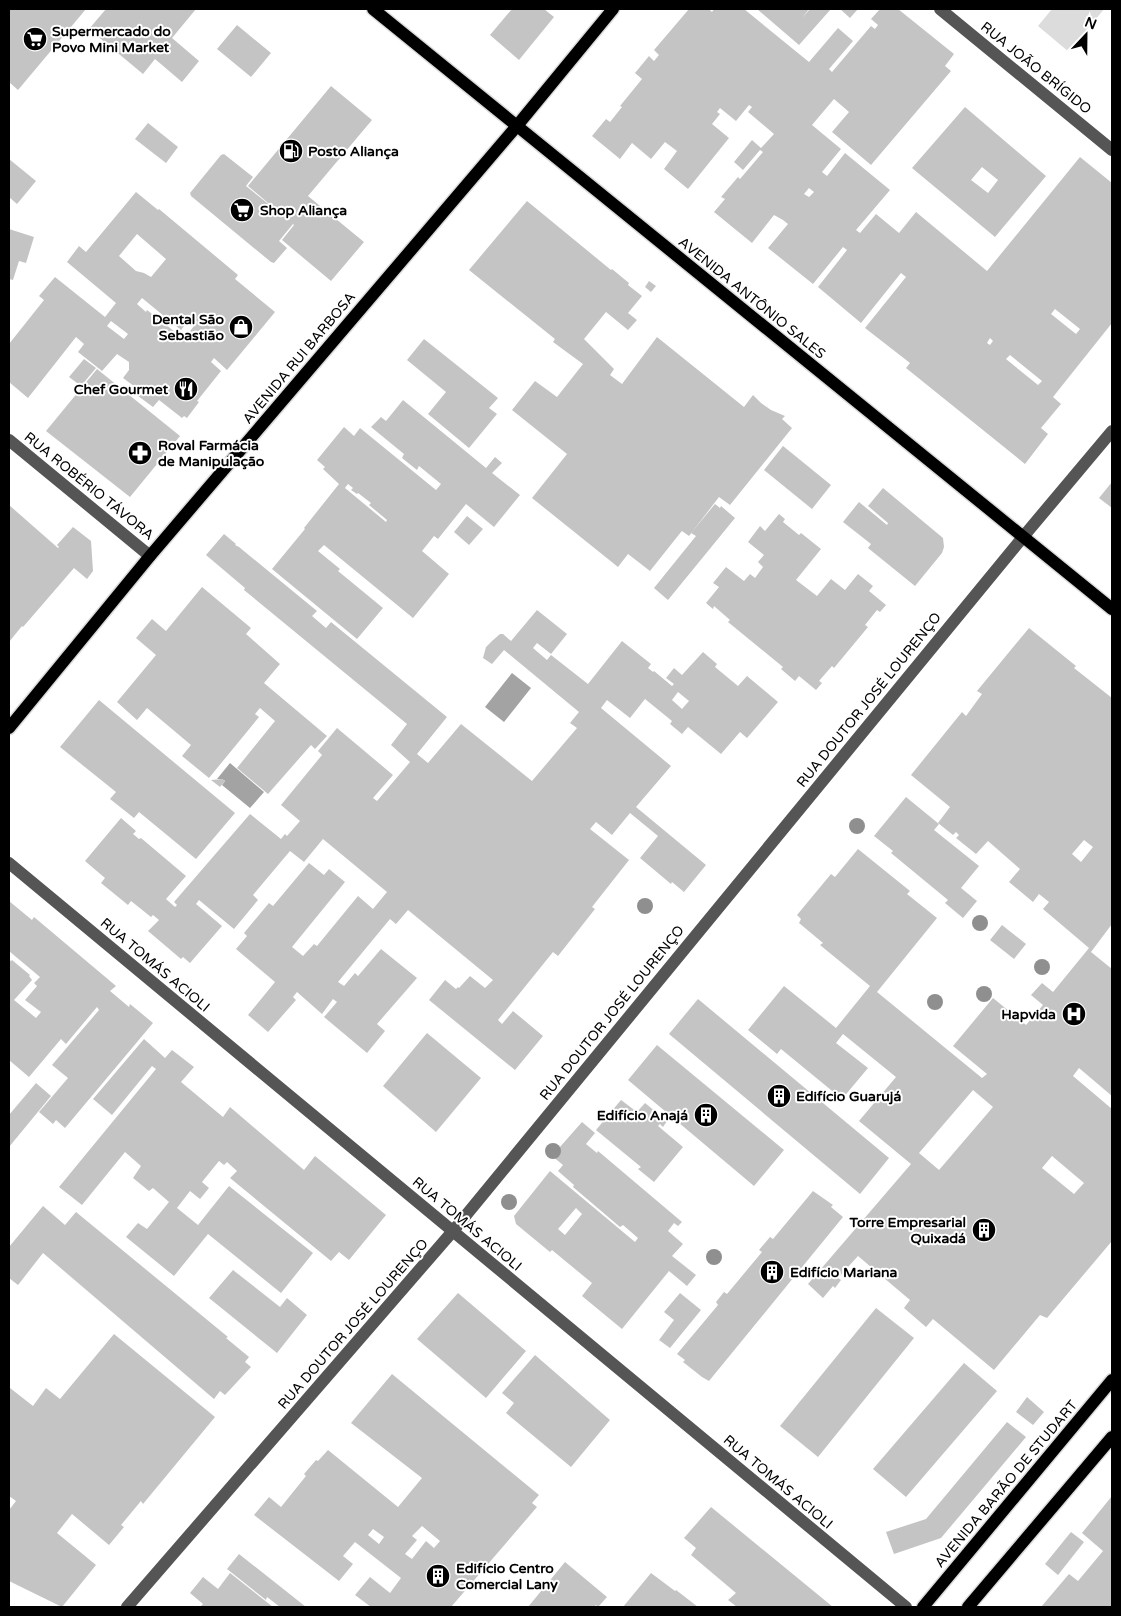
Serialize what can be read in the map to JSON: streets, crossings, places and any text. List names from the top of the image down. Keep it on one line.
{"streets":{"main road":["AVENIDA ANTÔNIO SALES","AVENIDA RUI BARBOSA","AVENIDA BARÃO DE STUDART"],"street":["RUA JOÃO BRÍGIDO","RUA ROBÉRIO TÁVORA","RUA DOUTOR JOSÉ LOURENÇO","RUA TOMÁS ACIOLI"]},"crossings":[["AVENIDA ANTÔNIO SALES","AVENIDA RUI BARBOSA"],["AVENIDA ANTÔNIO SALES","RUA DOUTOR JOSÉ LOURENÇO"],["AVENIDA RUI BARBOSA","RUA ROBÉRIO TÁVORA"],["RUA DOUTOR JOSÉ LOURENÇO","RUA TOMÁS ACIOLI"]],"places":{"supermarket":["Supermercado do Povo Mini Market","Shop Aliança"],"fuel station":["Posto Aliança"],"shop":["Dental São Sebastião"],"restaurant":["Chef Gourmet"],"pharmacy":["Roval Farmácia de Manipulação"],"hospital":["Hapvida"],"building":["Edifício Guarujá","Edifício Anajá","Torre Empresarial Quixadá","Edifício Mariana","Edifício Centro Comercial Lany"]},"north":"top"}
